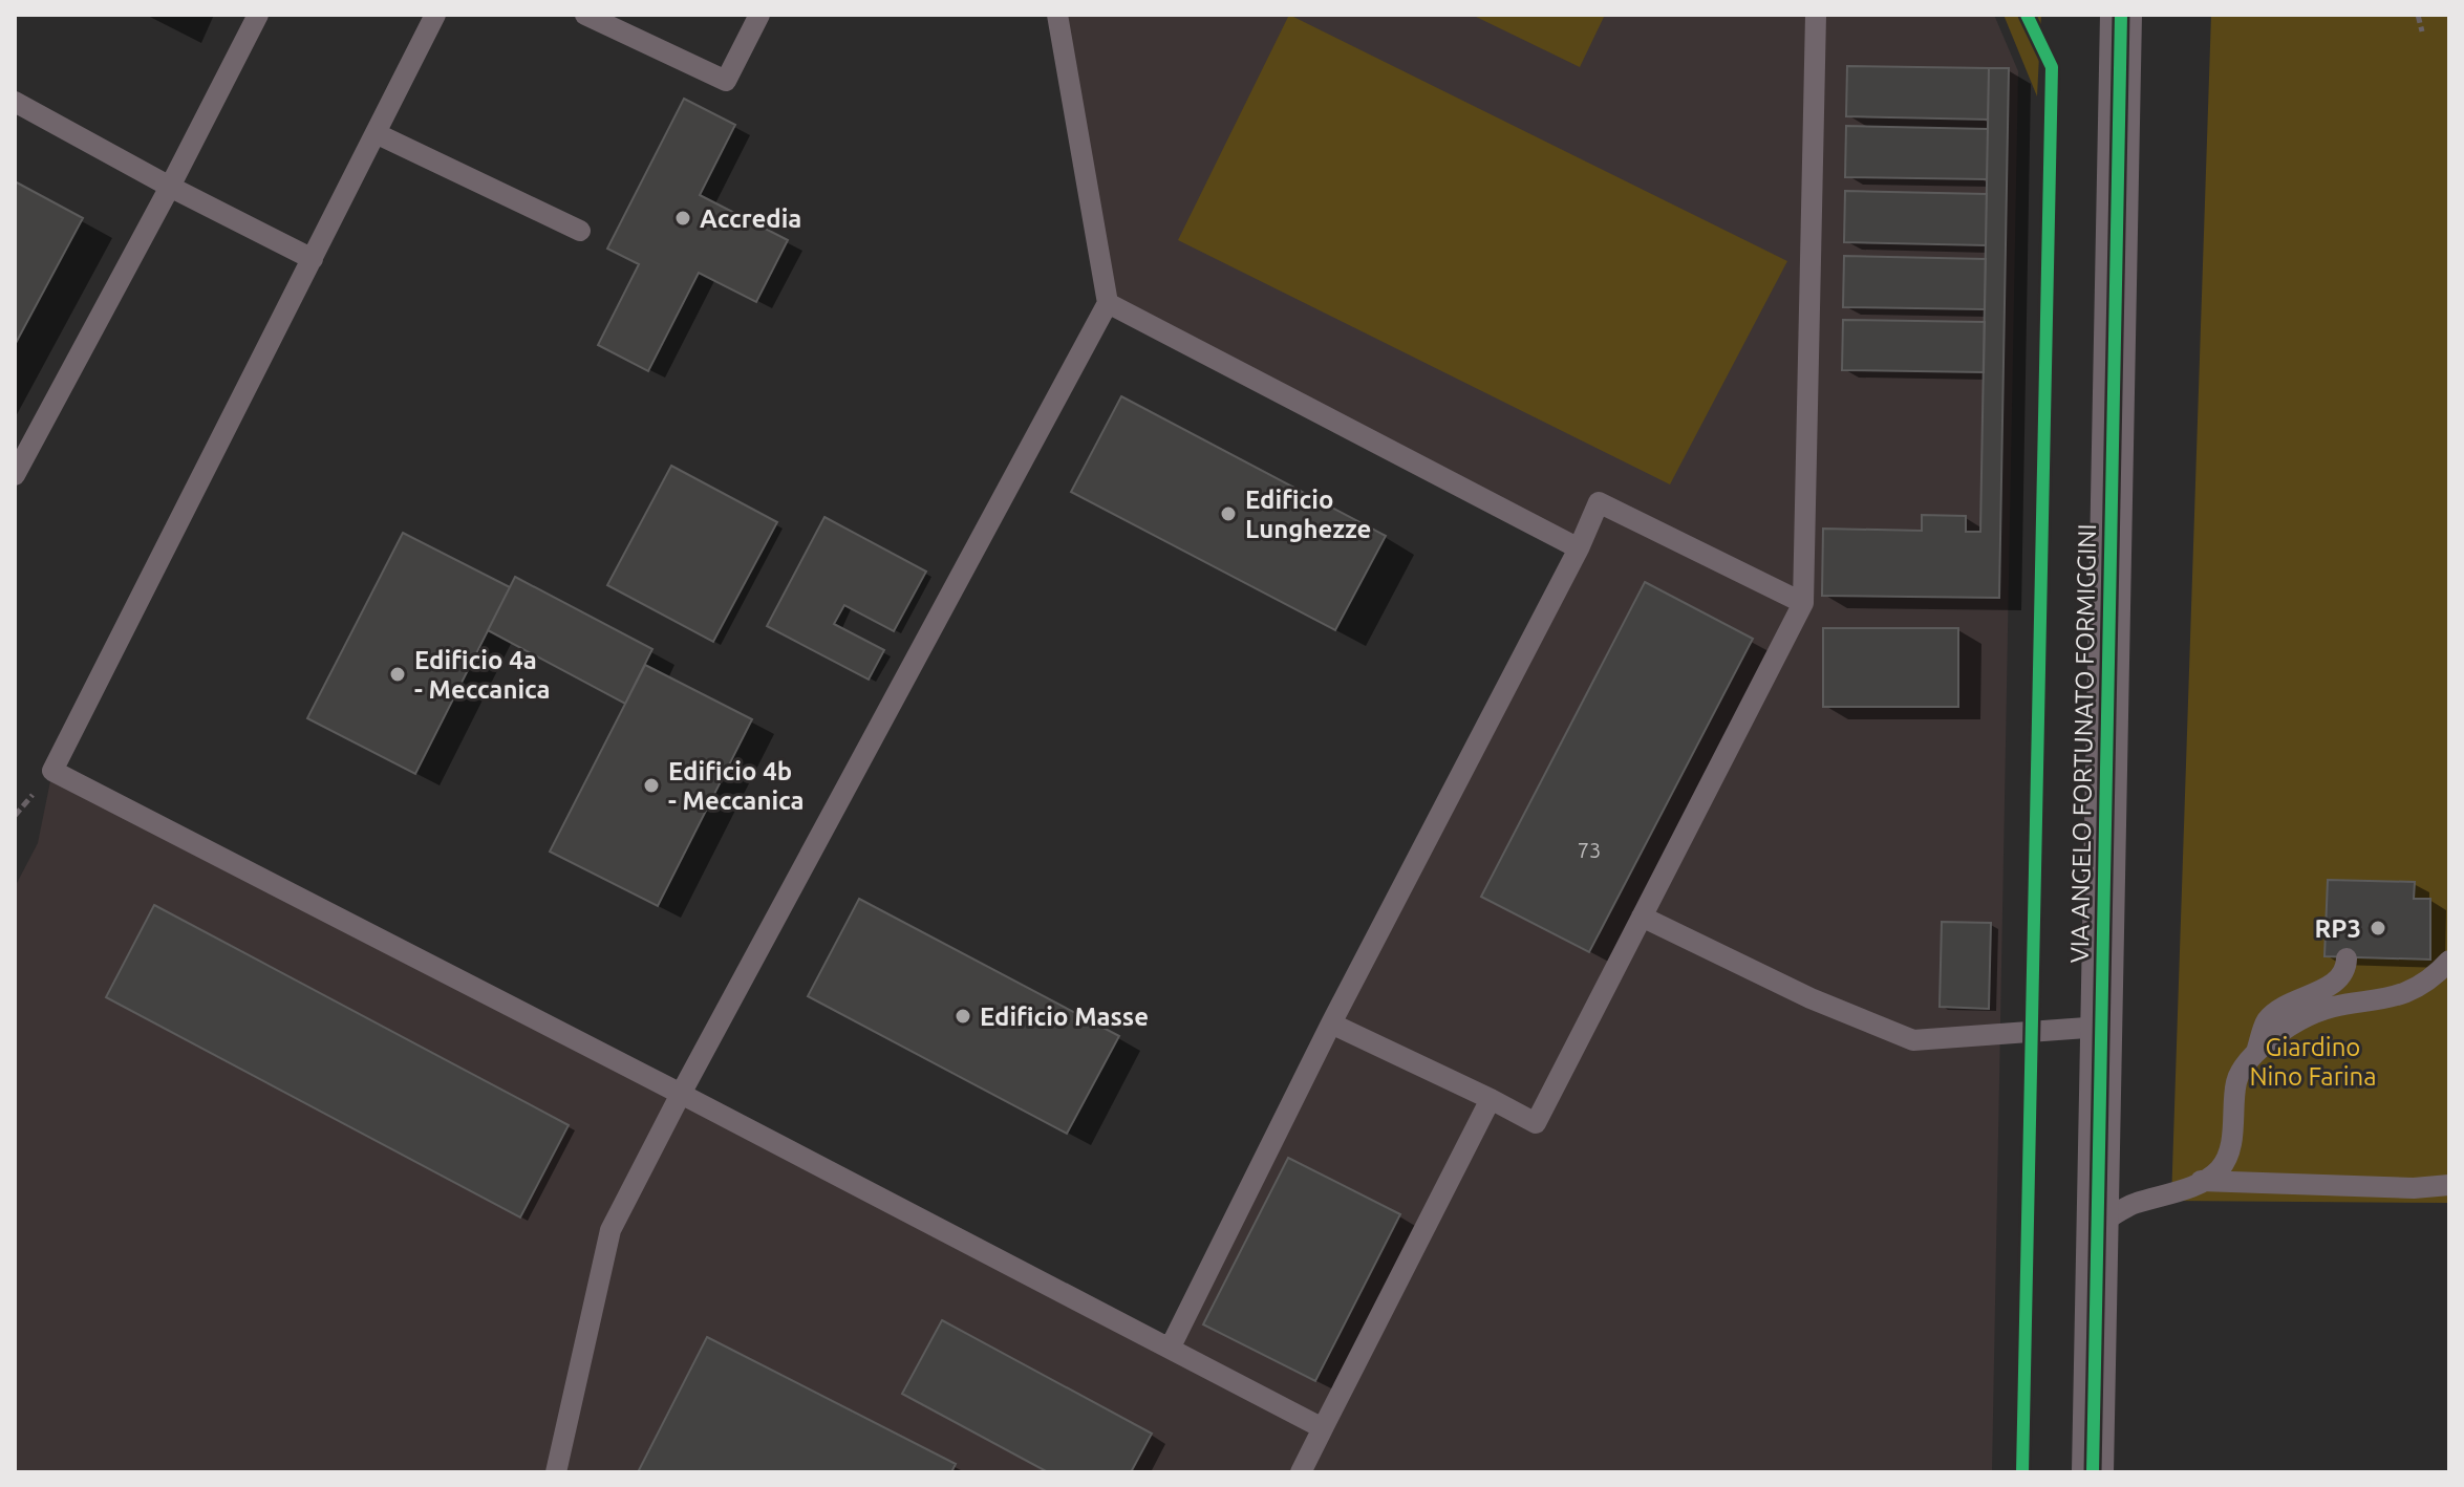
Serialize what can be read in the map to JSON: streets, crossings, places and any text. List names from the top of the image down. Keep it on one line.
{"streets":{"street":["VIA ANGELO FORTUNATO FORMIGGINI"]},"parks":["Giardino Nino Farina"],"places":["Accredia","Edificio Lunghezze","Edificio 4a - Meccanica","Edificio 4b - Meccanica","RP3","Edificio Masse"],"house_numbers":["73"]}
